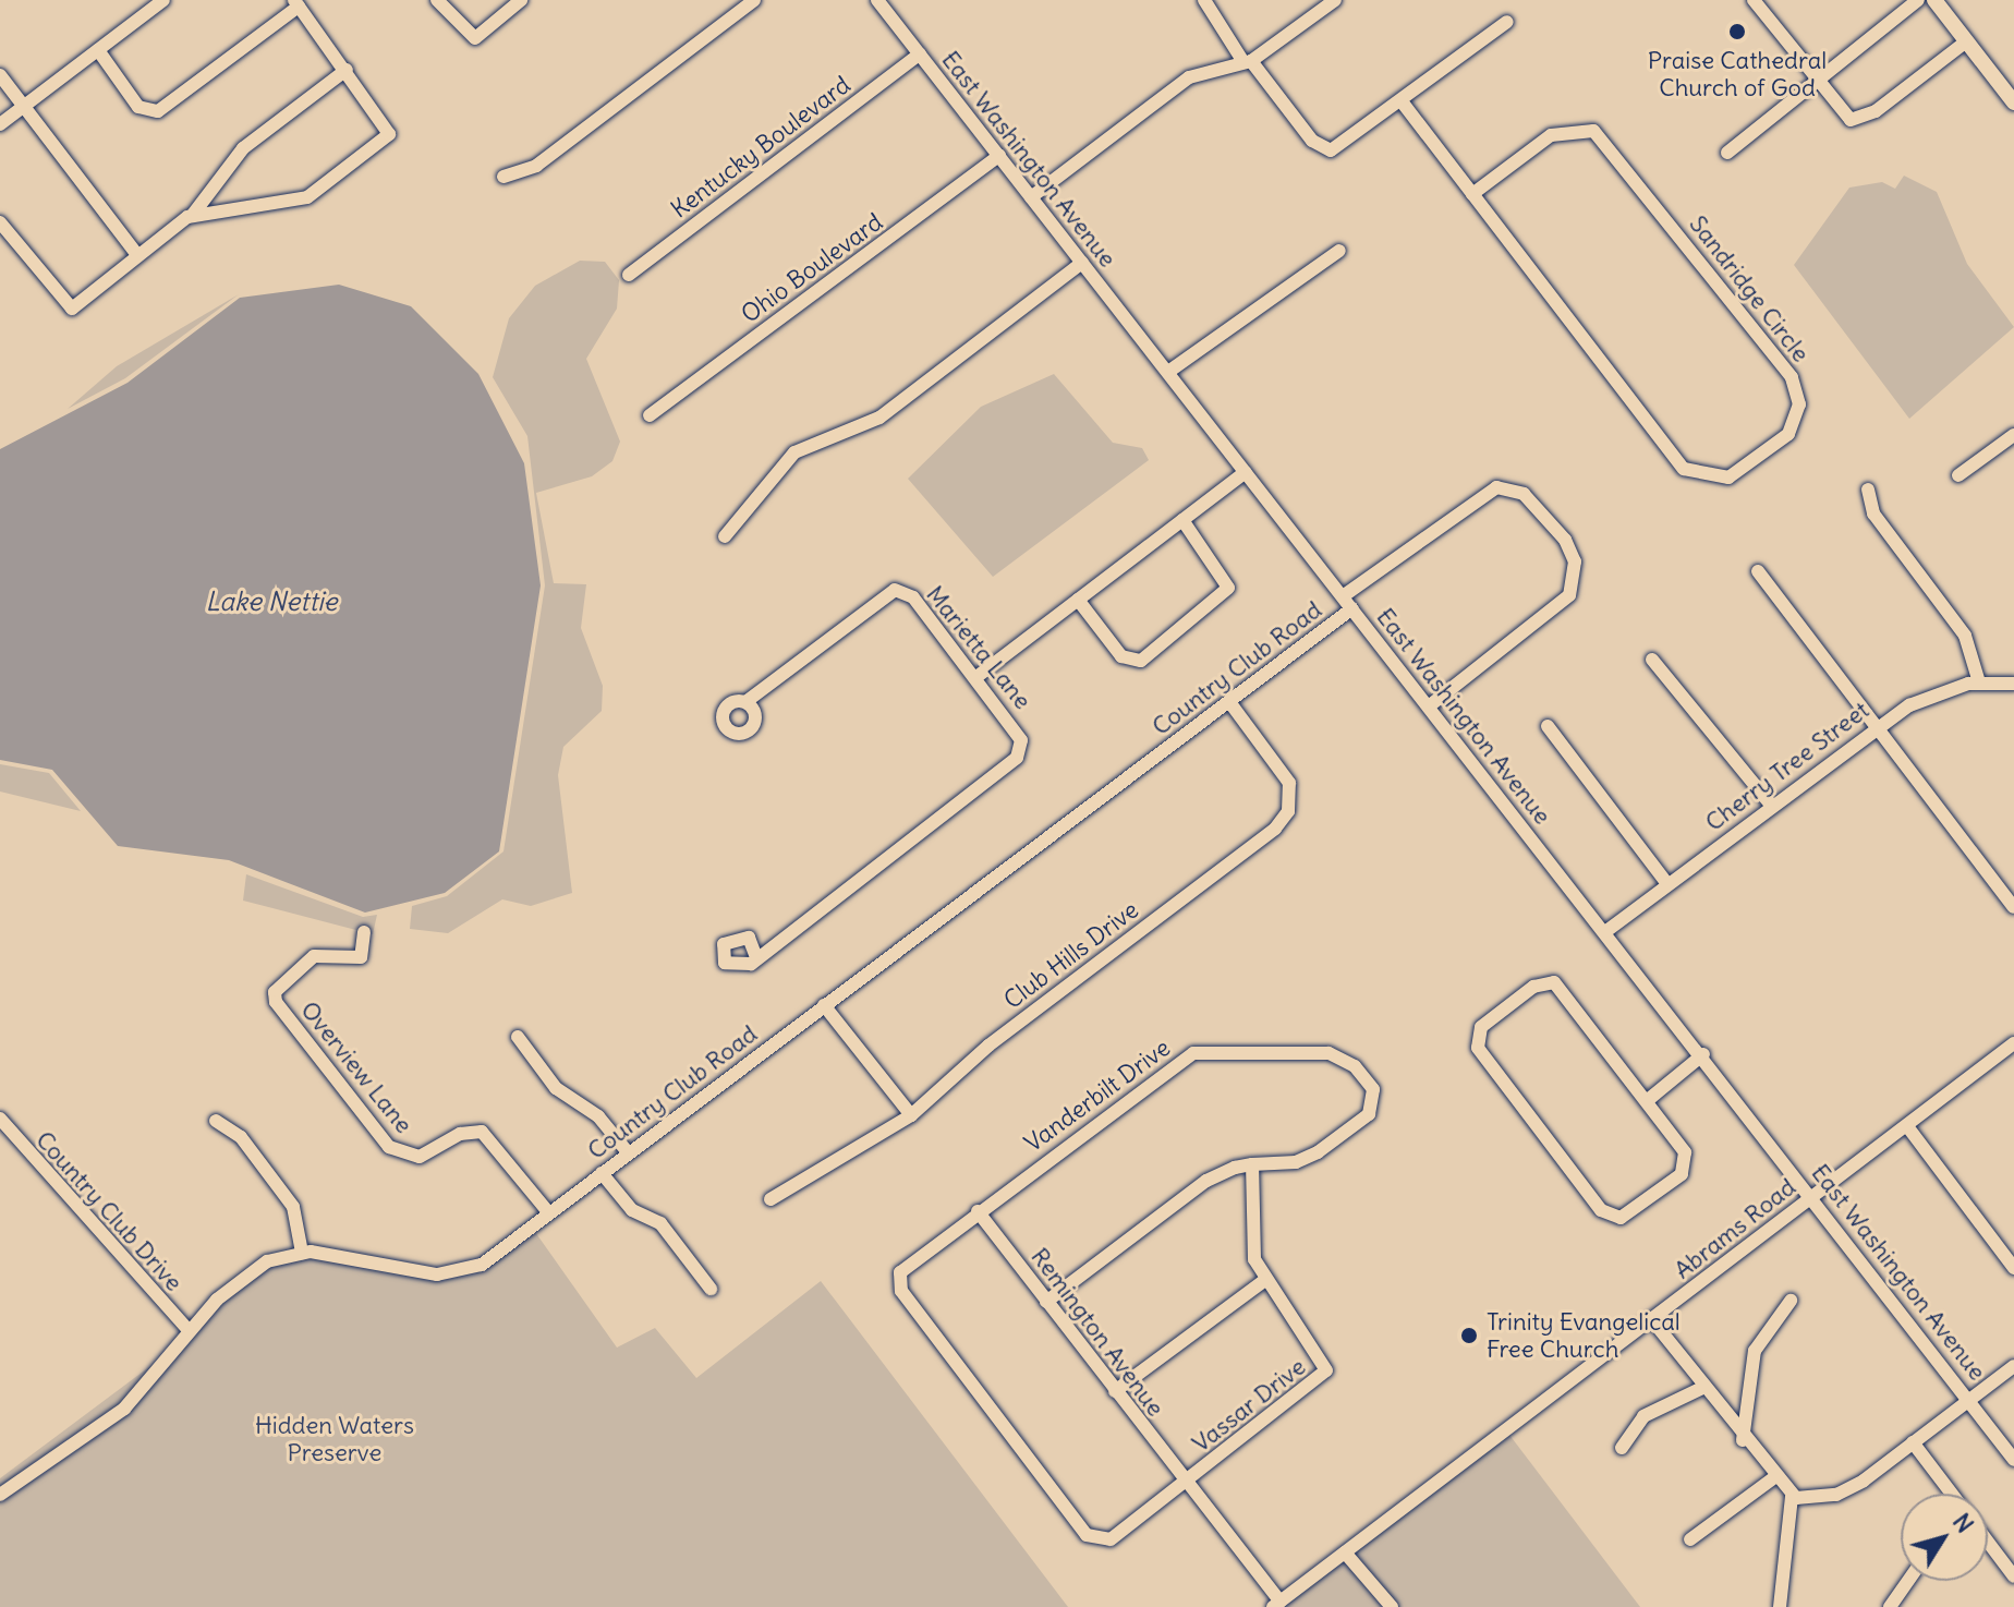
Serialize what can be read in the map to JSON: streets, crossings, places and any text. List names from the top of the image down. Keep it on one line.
{"streets":{"street":["Kentucky Boulevard","East Washington Avenue","Ohio Boulevard","Sandridge Circle","Marietta Lane","Country Club Road","Cherry Tree Street","Club Hills Drive","Overview Lane","Vanderbilt Drive","Country Club Drive","Abrams Road","Remington Avenue","Vassar Drive"]},"crossings":[["Kentucky Boulevard","East Washington Avenue"],["East Washington Avenue","Ohio Boulevard"],["East Washington Avenue","Country Club Road"],["East Washington Avenue","Cherry Tree Street"],["East Washington Avenue","Abrams Road"],["Country Club Road","Club Hills Drive"],["Country Club Road","Overview Lane"],["Country Club Road","Country Club Drive"],["Vanderbilt Drive","Remington Avenue"],["Vanderbilt Drive","Vassar Drive"],["Abrams Road","Remington Avenue"],["Remington Avenue","Vassar Drive"]],"water":["Lake Nettie"],"parks":["Hidden Waters Preserve"],"places":["Praise Cathedral Church of God","Trinity Evangelical Free Church"],"north":"top right"}
